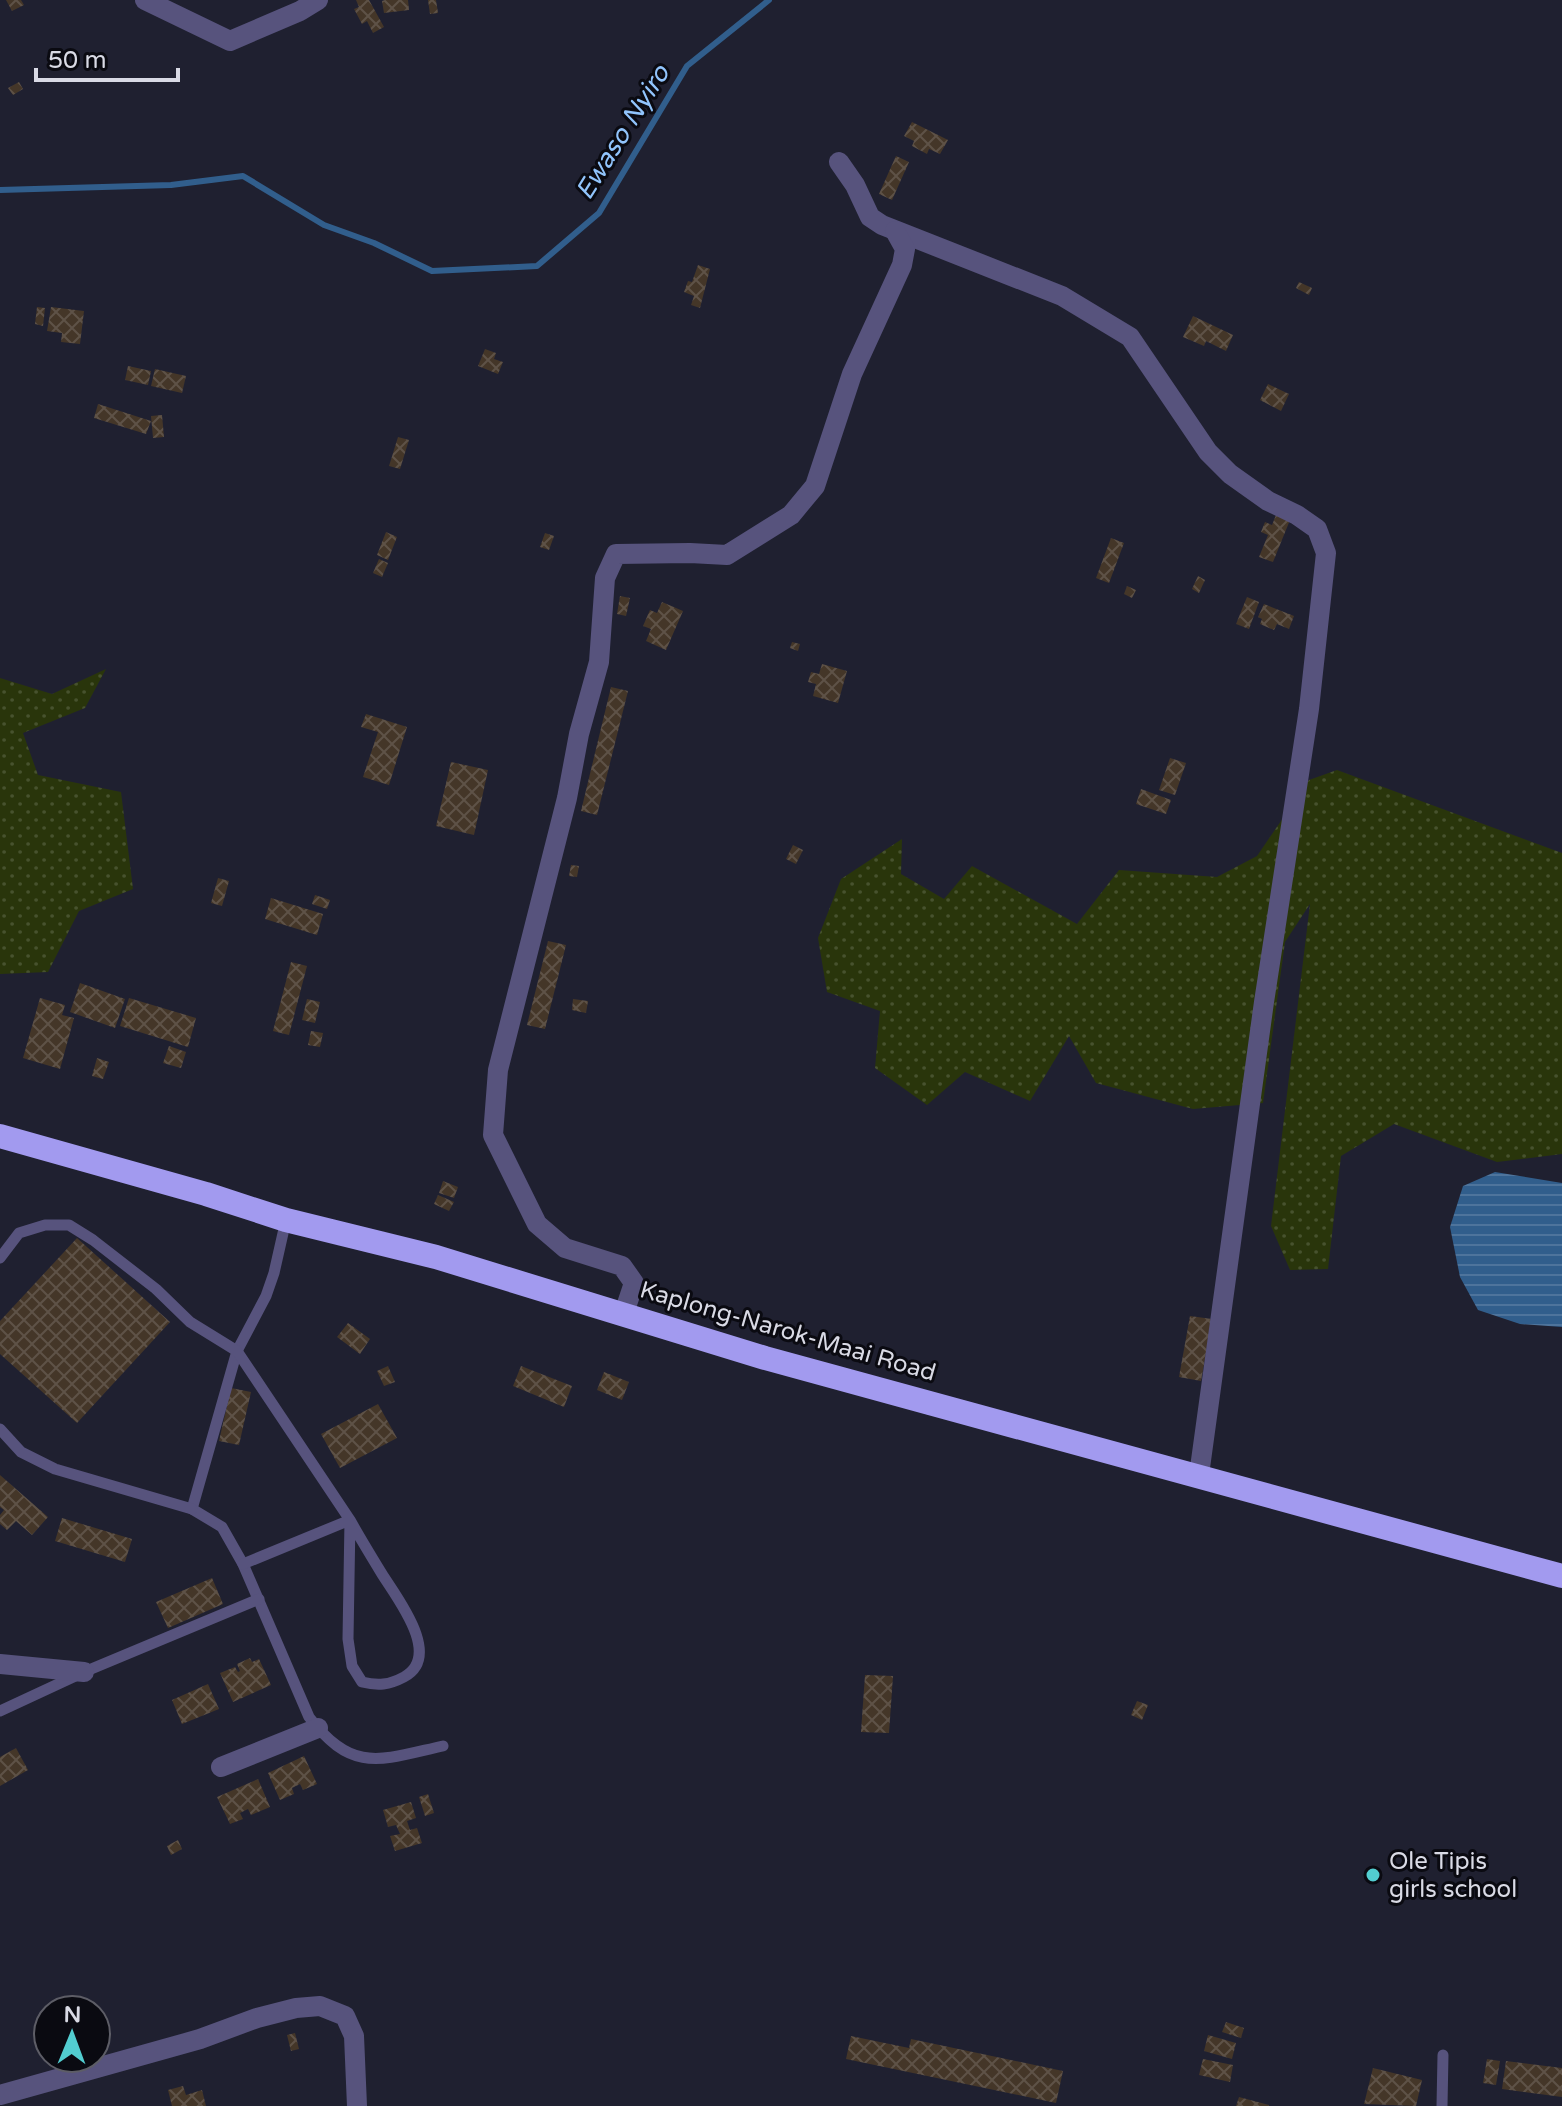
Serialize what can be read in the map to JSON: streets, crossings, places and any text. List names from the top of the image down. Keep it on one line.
{"streets":{"highway":["Kaplong-Narok-Maai Road"]},"water":["Ewaso Nyiro"],"places":["Ole Tipis girls school"],"scale_bar":"50 m","north":"top"}
